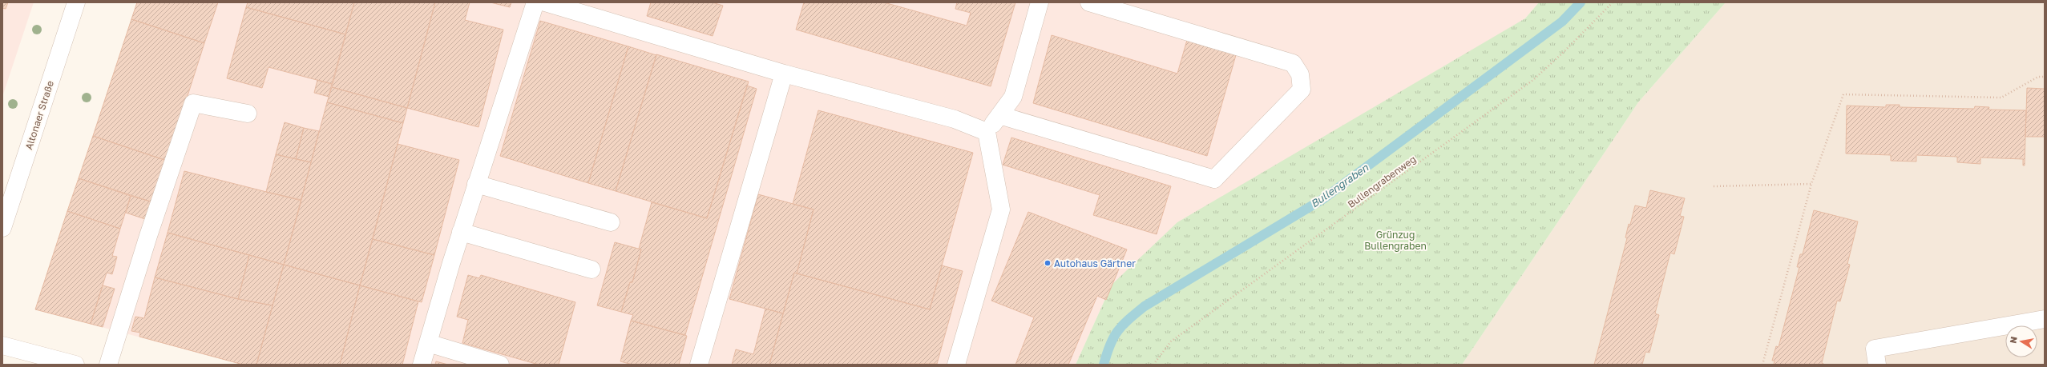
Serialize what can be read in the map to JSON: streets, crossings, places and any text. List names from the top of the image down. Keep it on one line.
{"streets":{"street":["Altonaer Straße"],"path":["Bullengrabenweg"]},"water":["Bullengraben"],"parks":["Grünzug Bullengraben"],"places":["Autohaus Gärtner"],"north":"left"}
